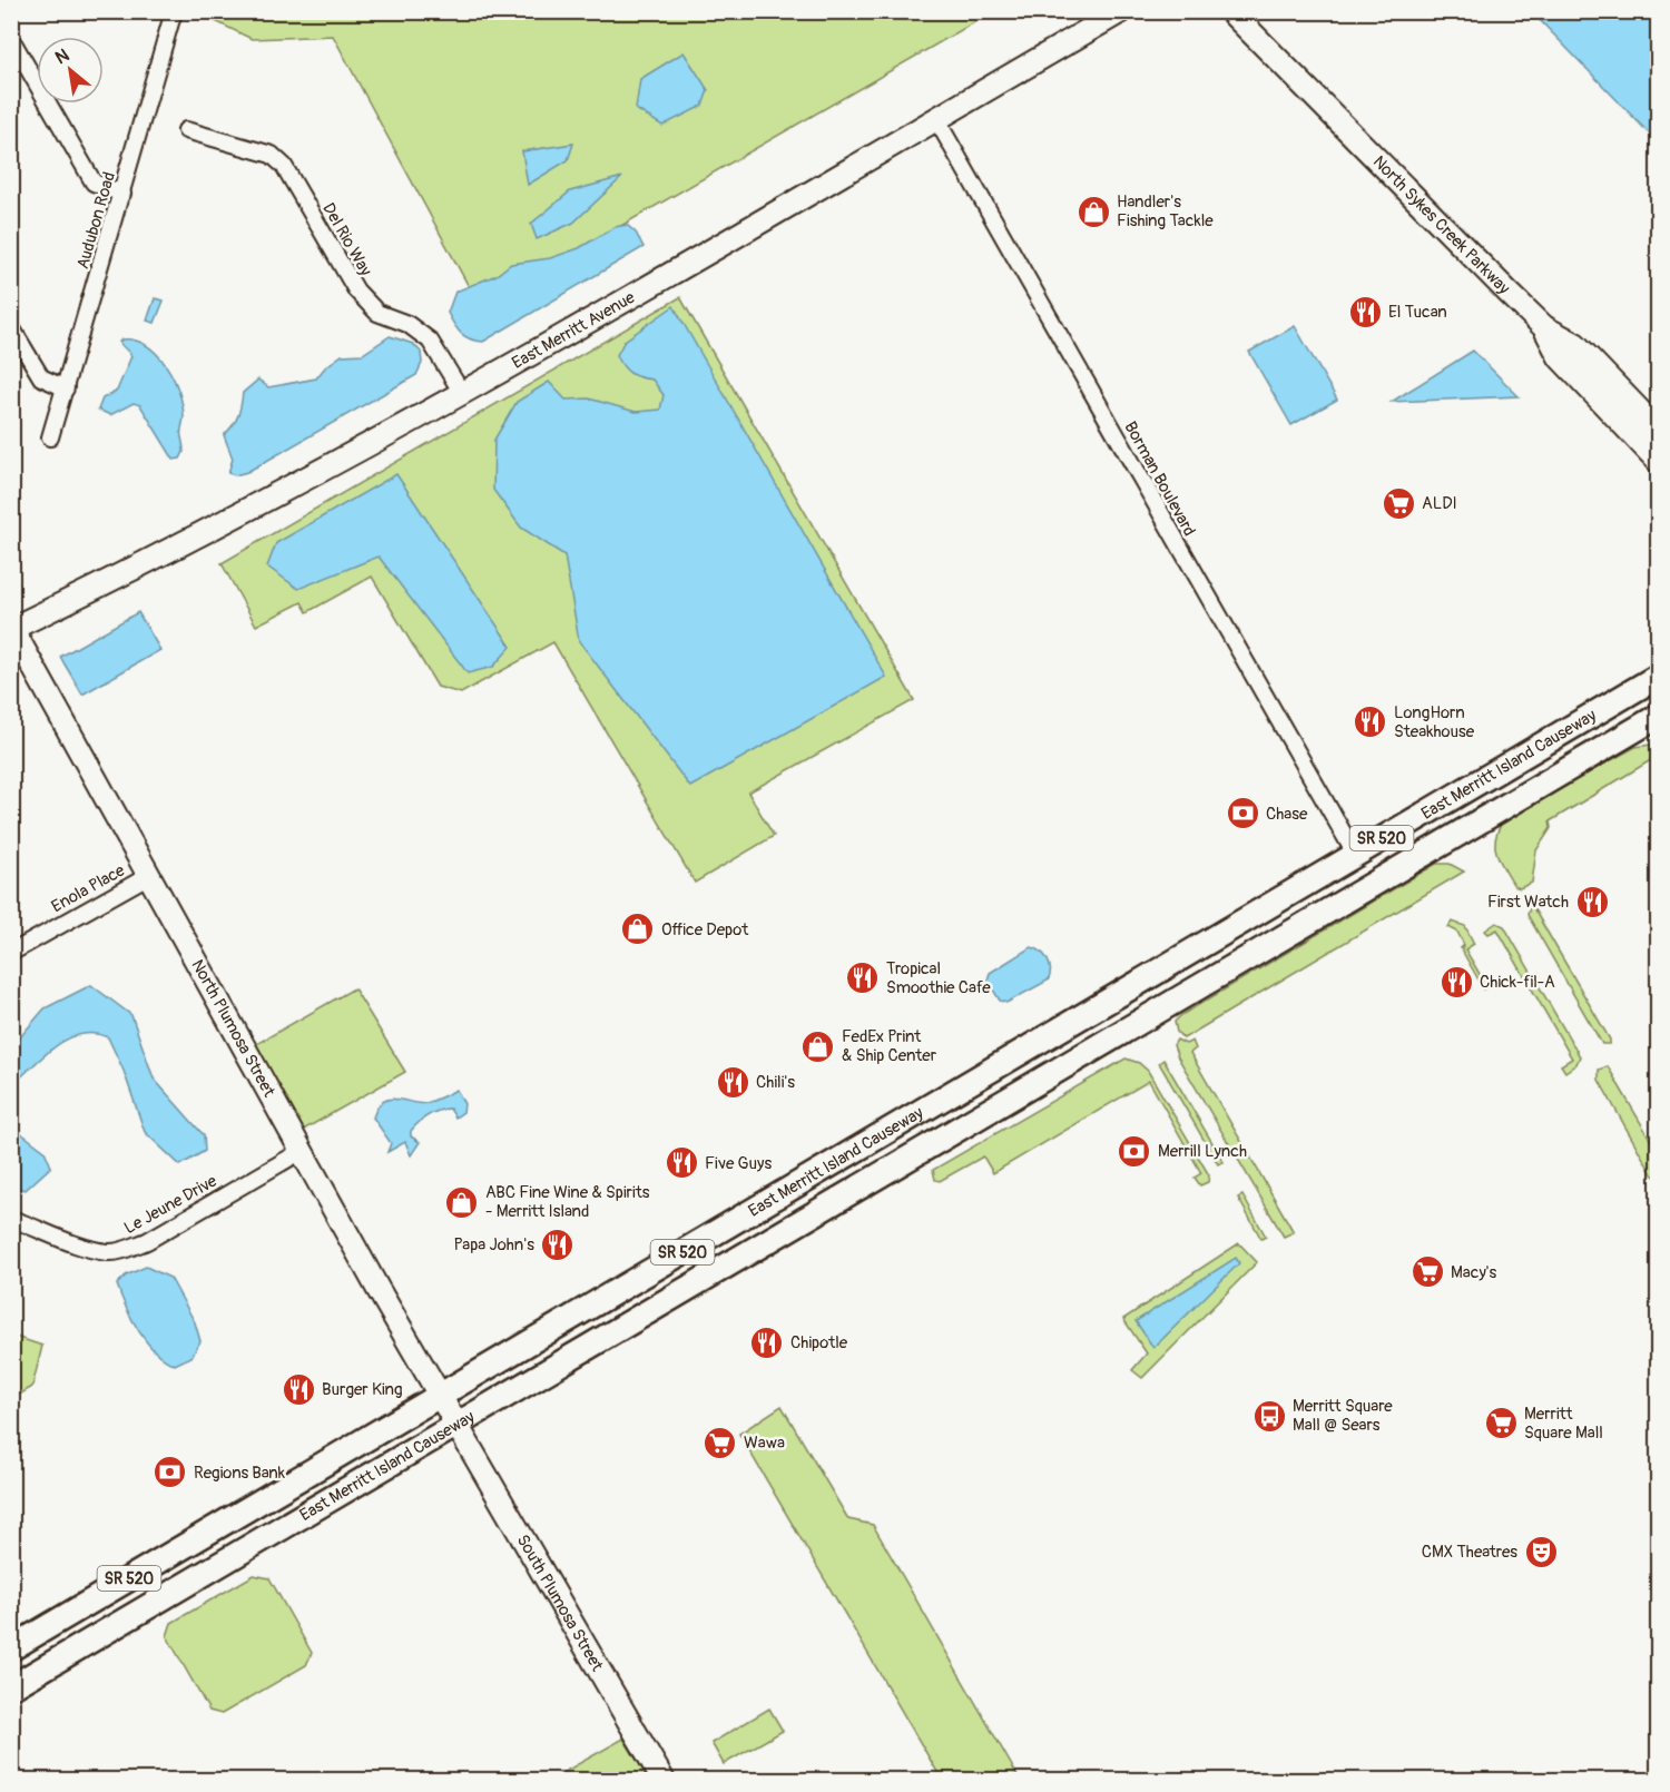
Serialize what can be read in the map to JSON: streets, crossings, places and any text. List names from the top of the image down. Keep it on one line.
{"streets":{"main road":["East Merritt Island Causeway","SR 520"],"street":["Audubon Road","North Sykes Creek Parkway","Del Rio Way","East Merritt Avenue","Borman Boulevard","Enola Place","North Plumosa Street","Le Jeune Drive","South Plumosa Street"]},"crossings":[["Del Rio Way","East Merritt Avenue"],["East Merritt Avenue","Borman Boulevard"],["East Merritt Avenue","North Plumosa Street"],["Borman Boulevard","East Merritt Island Causeway"],["East Merritt Island Causeway","North Plumosa Street"],["East Merritt Island Causeway","South Plumosa Street"],["Enola Place","North Plumosa Street"],["North Plumosa Street","Le Jeune Drive"],["North Plumosa Street","South Plumosa Street"]],"places":{"shop":["Handler's Fishing Tackle","Office Depot","FedEx Print & Ship Center","ABC Fine Wine & Spirits - Merritt Island"],"restaurant":["El Tucan","LongHorn Steakhouse","First Watch","Tropical Smoothie Cafe","Chick-fil-A","Chili's","Five Guys","Papa John's","Chipotle","Burger King"],"supermarket":["ALDI","Macy's","Merritt Square Mall","Wawa"],"bank":["Chase","Merrill Lynch","Regions Bank"],"bus stop":["Merritt Square Mall @ Sears"],"theatre":["CMX Theatres"]},"north":"top left"}
